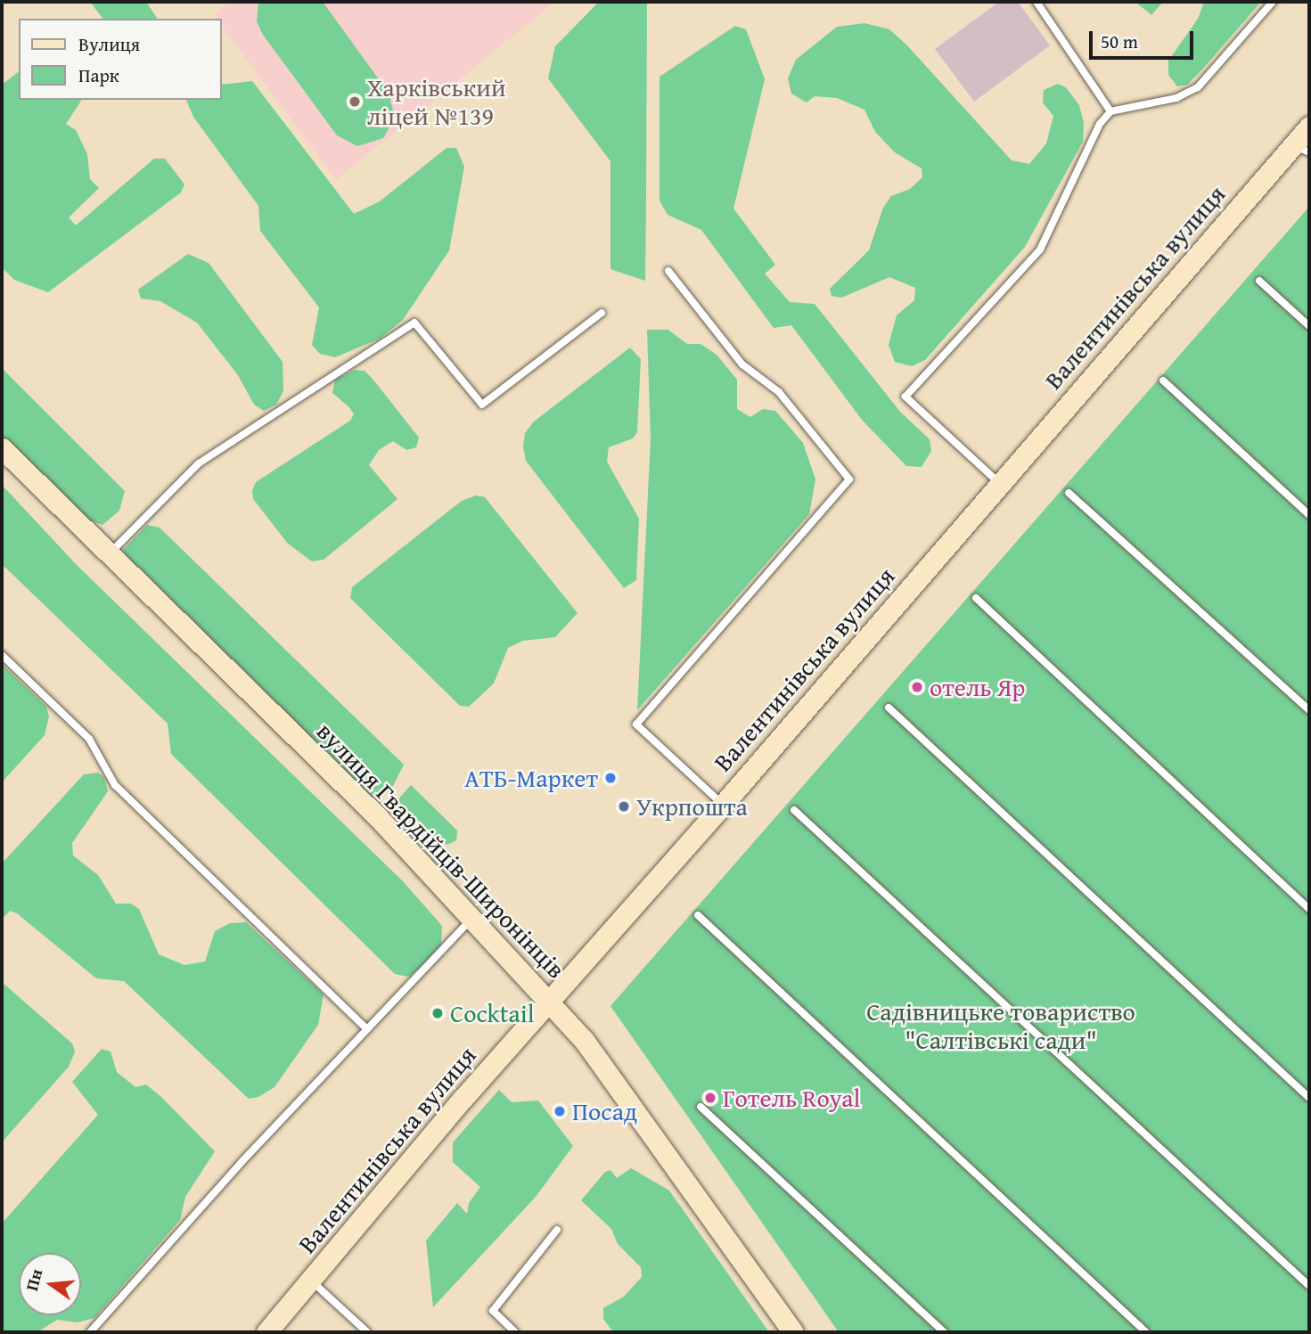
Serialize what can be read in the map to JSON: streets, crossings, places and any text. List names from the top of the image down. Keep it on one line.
{"streets":{"street":["Валентинівська вулиця","вулиця Гвардійців-Широнінців"]},"crossings":[["Валентинівська вулиця","вулиця Гвардійців-Широнінців"]],"parks":["Садівницьке товариство \"Салтівські сади\""],"places":["Харківський ліцей №139","отель Яр","АТБ-Маркет","Укрпошта","Cocktail","Готель Royal","Посад"],"legend":["Вулиця","Парк"],"scale_bar":"50 m","north":"left"}
